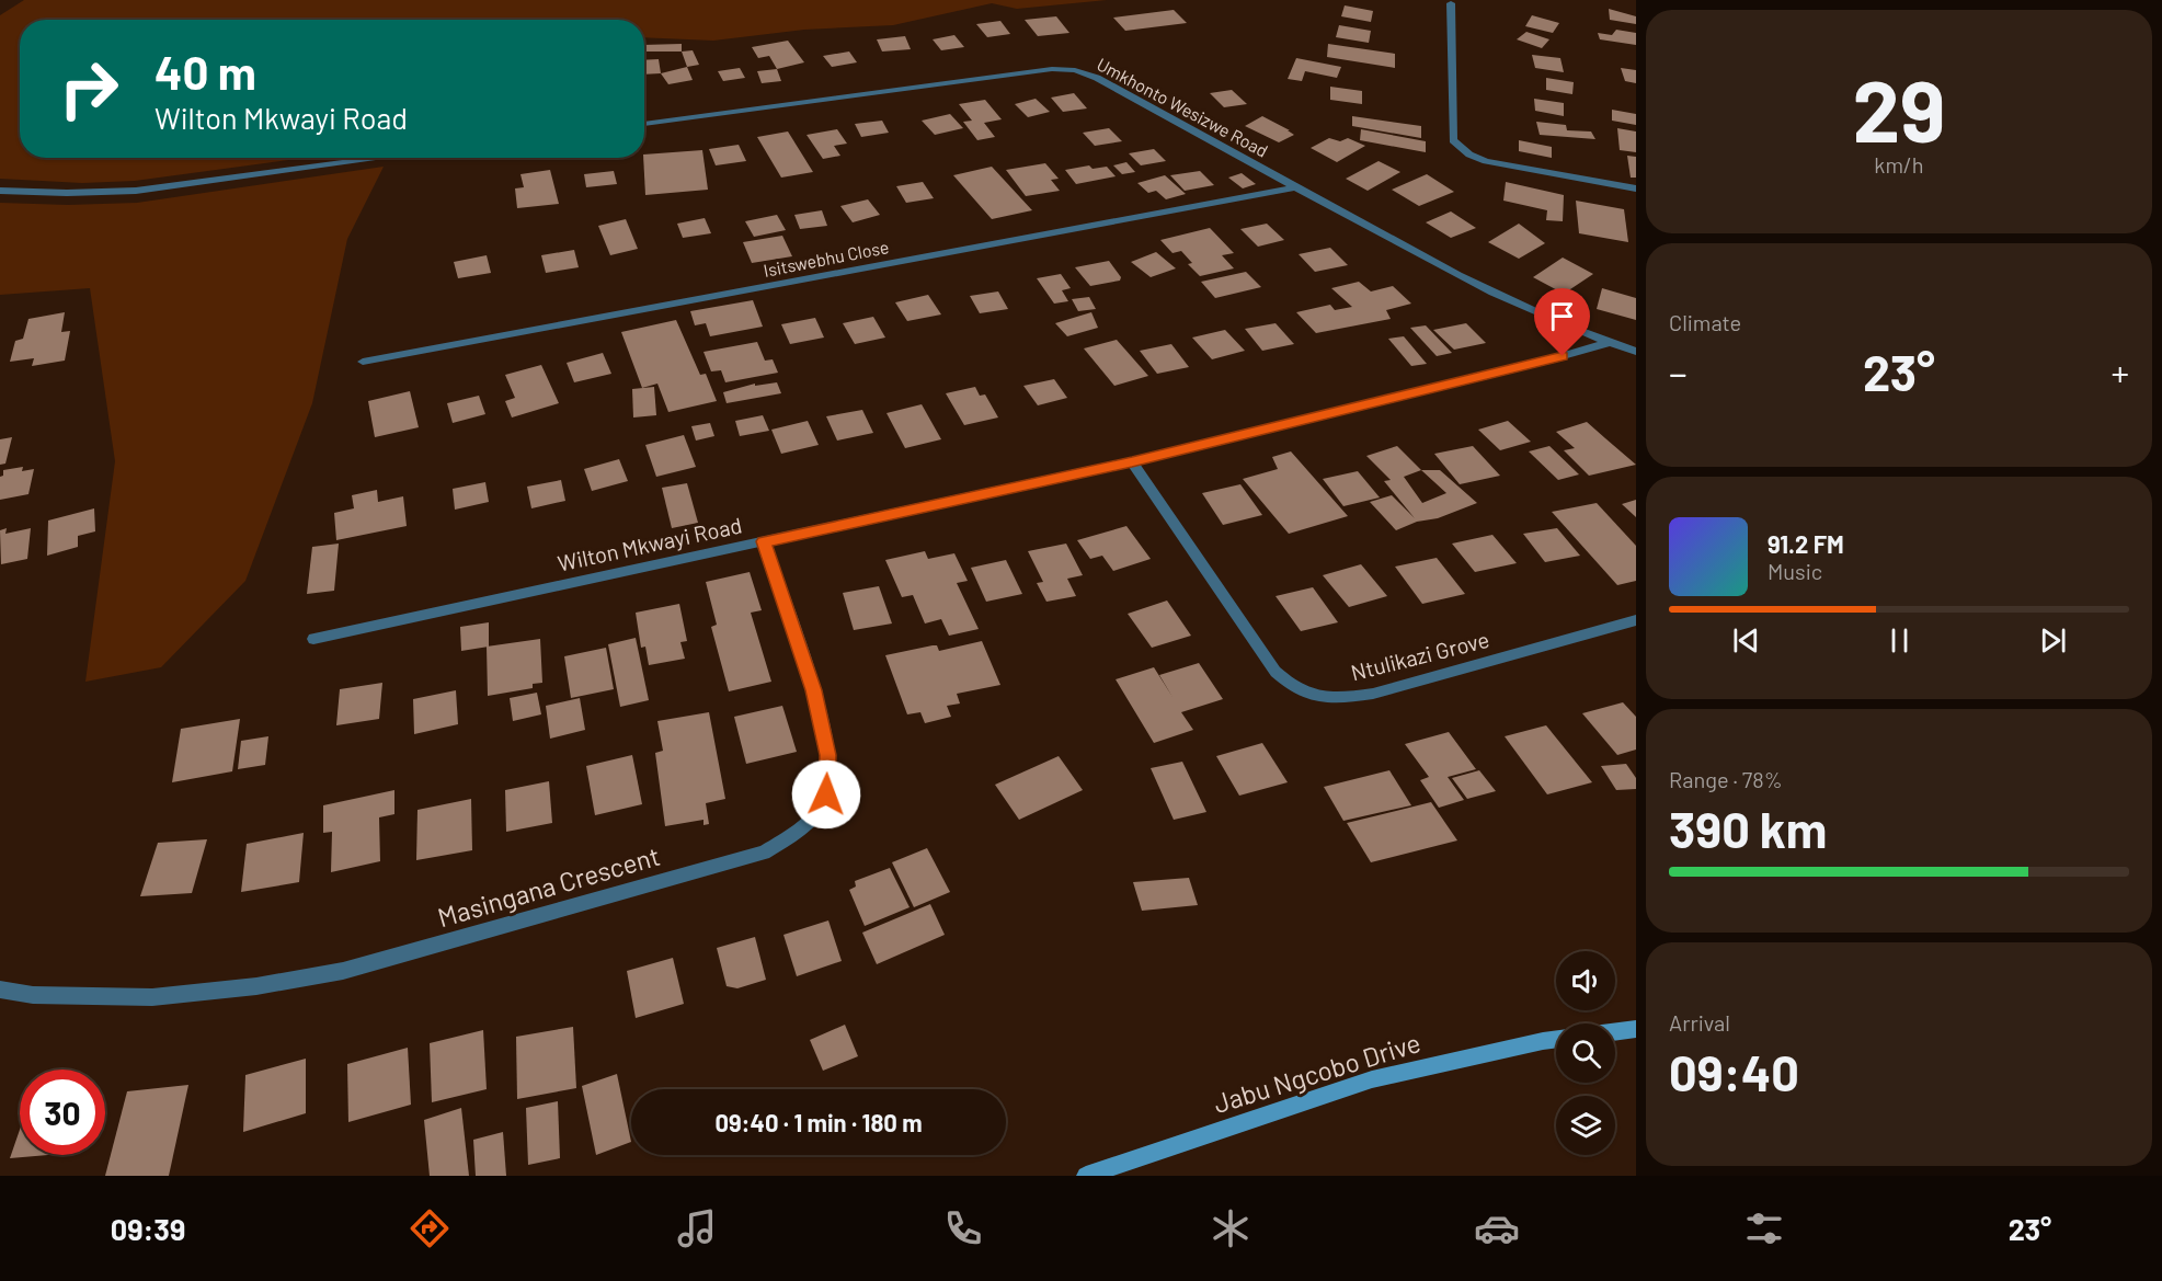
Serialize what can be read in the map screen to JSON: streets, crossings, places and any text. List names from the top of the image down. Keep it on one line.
{"streets":{"main road":["Jabu Ngcobo Drive"],"street":["Umkhonto Wesizwe Road","Isitswebhu Close","Wilton Mkwayi Road","Ntulikazi Grove","Masingana Crescent"]},"crossings":[["Umkhonto Wesizwe Road","Isitswebhu Close"],["Umkhonto Wesizwe Road","Wilton Mkwayi Road"],["Wilton Mkwayi Road","Ntulikazi Grove"],["Wilton Mkwayi Road","Masingana Crescent"]],"page":{"tile":[["29","km/h"],"Climate",["Range · 78%","390 km"],["Arrival","09:40"]],"turn":["40 m","Wilton Mkwayi Road"],"heat":["−","23°","+"],"song":["91.2 FM","Music"],"limit":"30","trip":"09:40 · 1 min · 180 m","tabs":["09:39","23°"]}}
